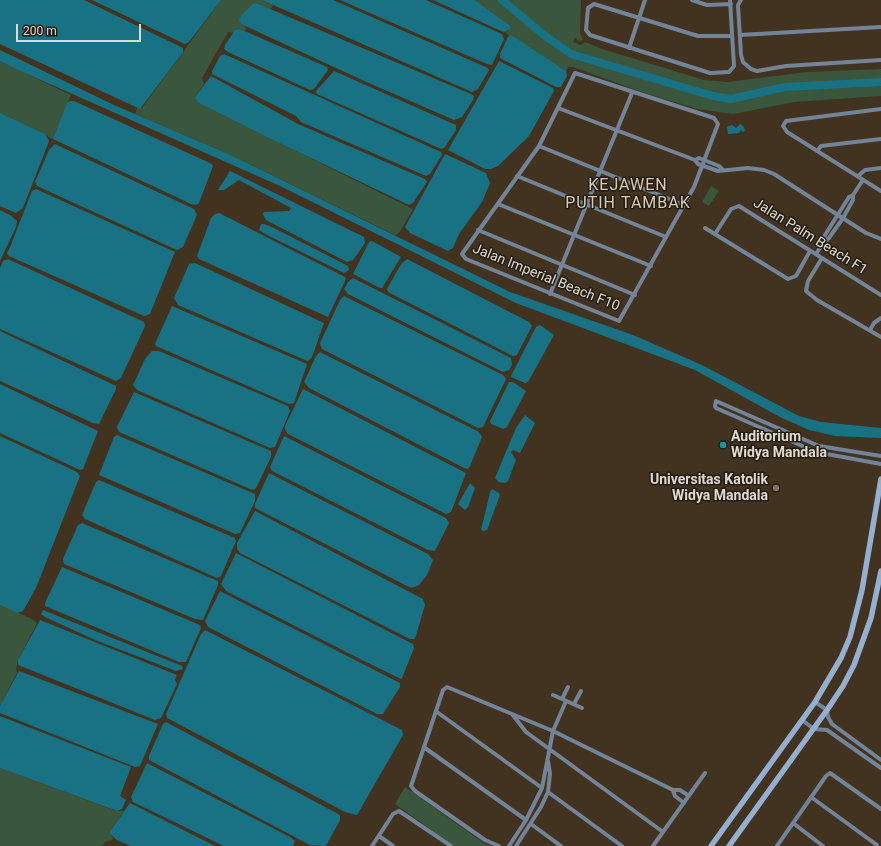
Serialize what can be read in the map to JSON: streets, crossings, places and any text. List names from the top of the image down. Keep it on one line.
{"streets":{"street":["Jalan Palm Beach F1","Jalan Imperial Beach F10"]},"districts":["KEJAWEN PUTIH TAMBAK"],"places":["Auditorium Widya Mandala","Universitas Katolik Widya Mandala"],"scale_bar":"200 m"}
